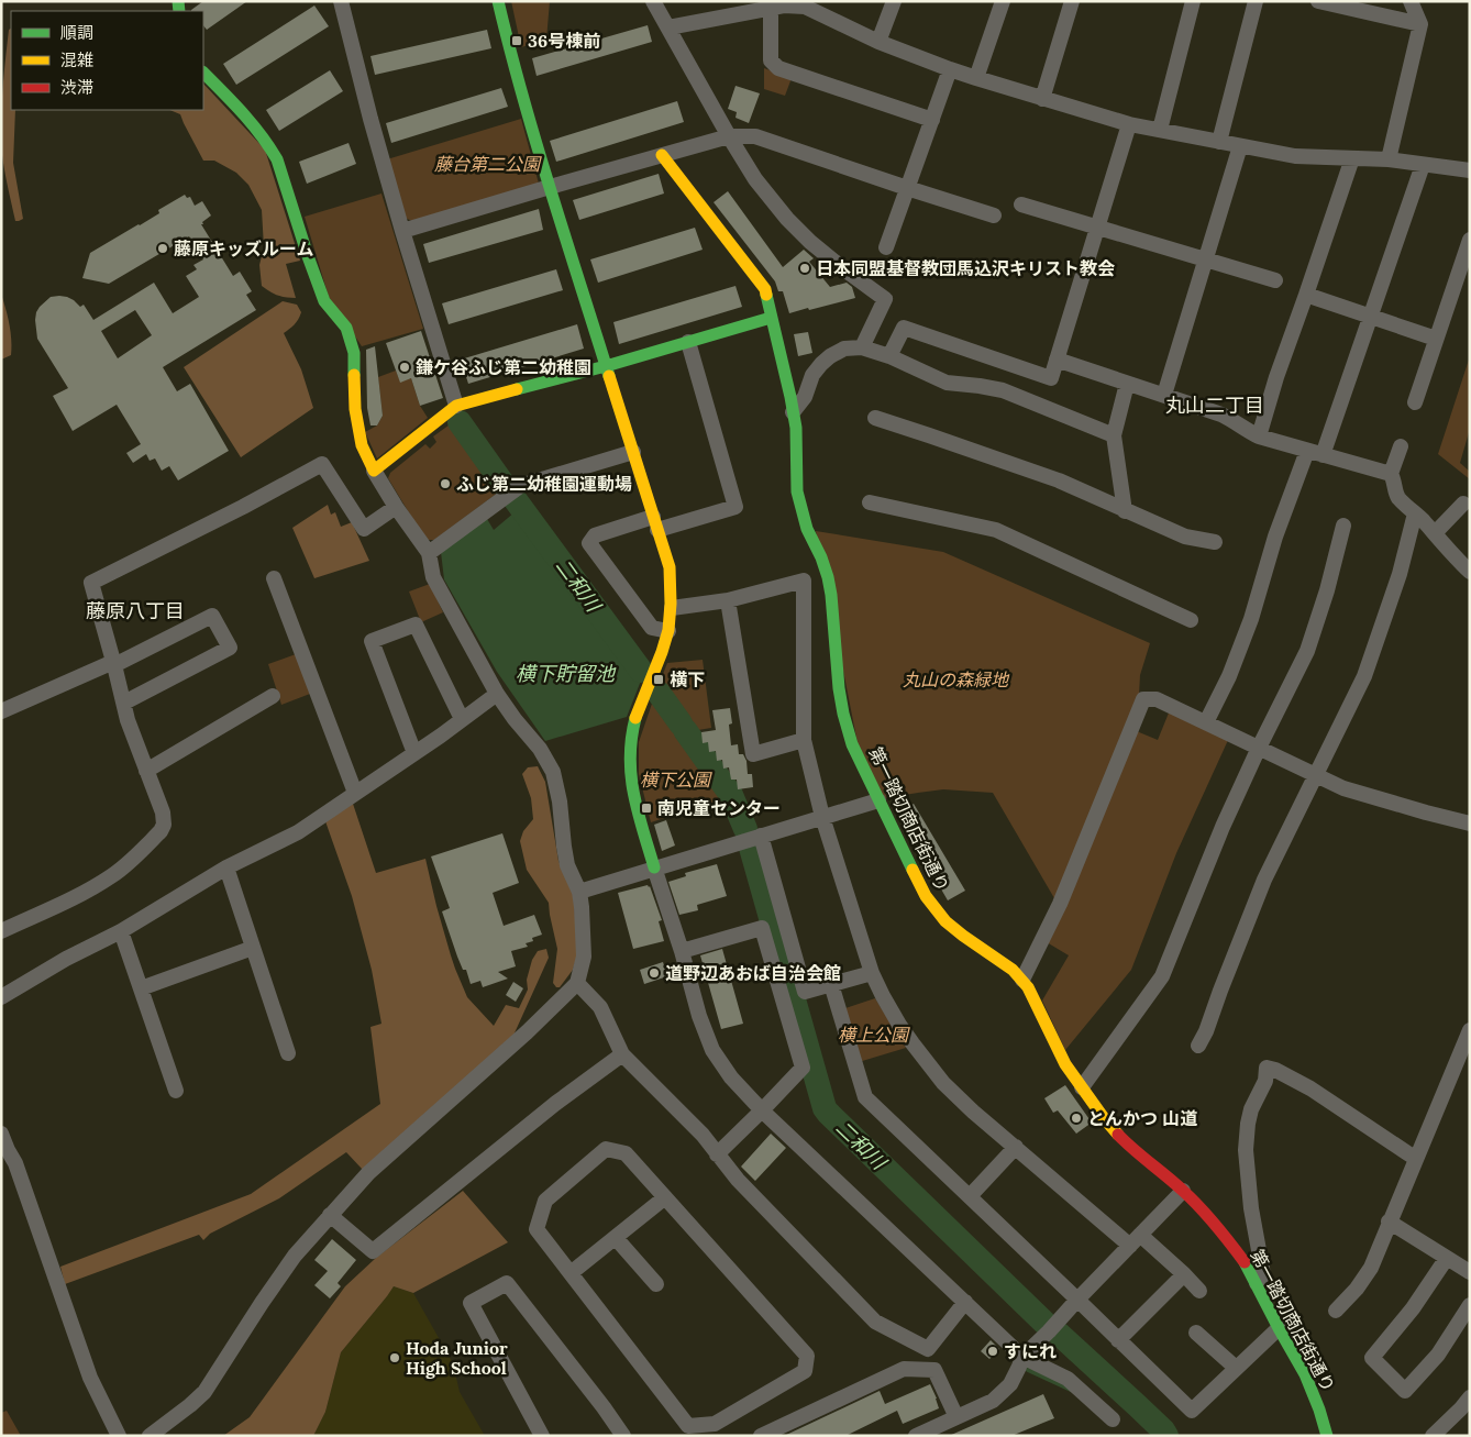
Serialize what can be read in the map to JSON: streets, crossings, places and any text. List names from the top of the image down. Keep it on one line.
{"streets":{"street":["第一踏切商店街通り"]},"districts":["丸山二丁目","藤原八丁目"],"water":["二和川","横下貯留池"],"parks":["藤台第二公園","丸山の森緑地","横下公園","横上公園"],"places":{"transit":["36号棟前","横下","南児童センター"],"other":["藤原キッズルーム","日本同盟基督教団馬込沢キリスト教会","鎌ケ谷ふじ第二幼稚園","ふじ第二幼稚園運動場","道野辺あおば自治会館","とんかつ 山道","すにれ","Hoda Junior High School"]},"legend":["順調","混雑","渋滞"]}
